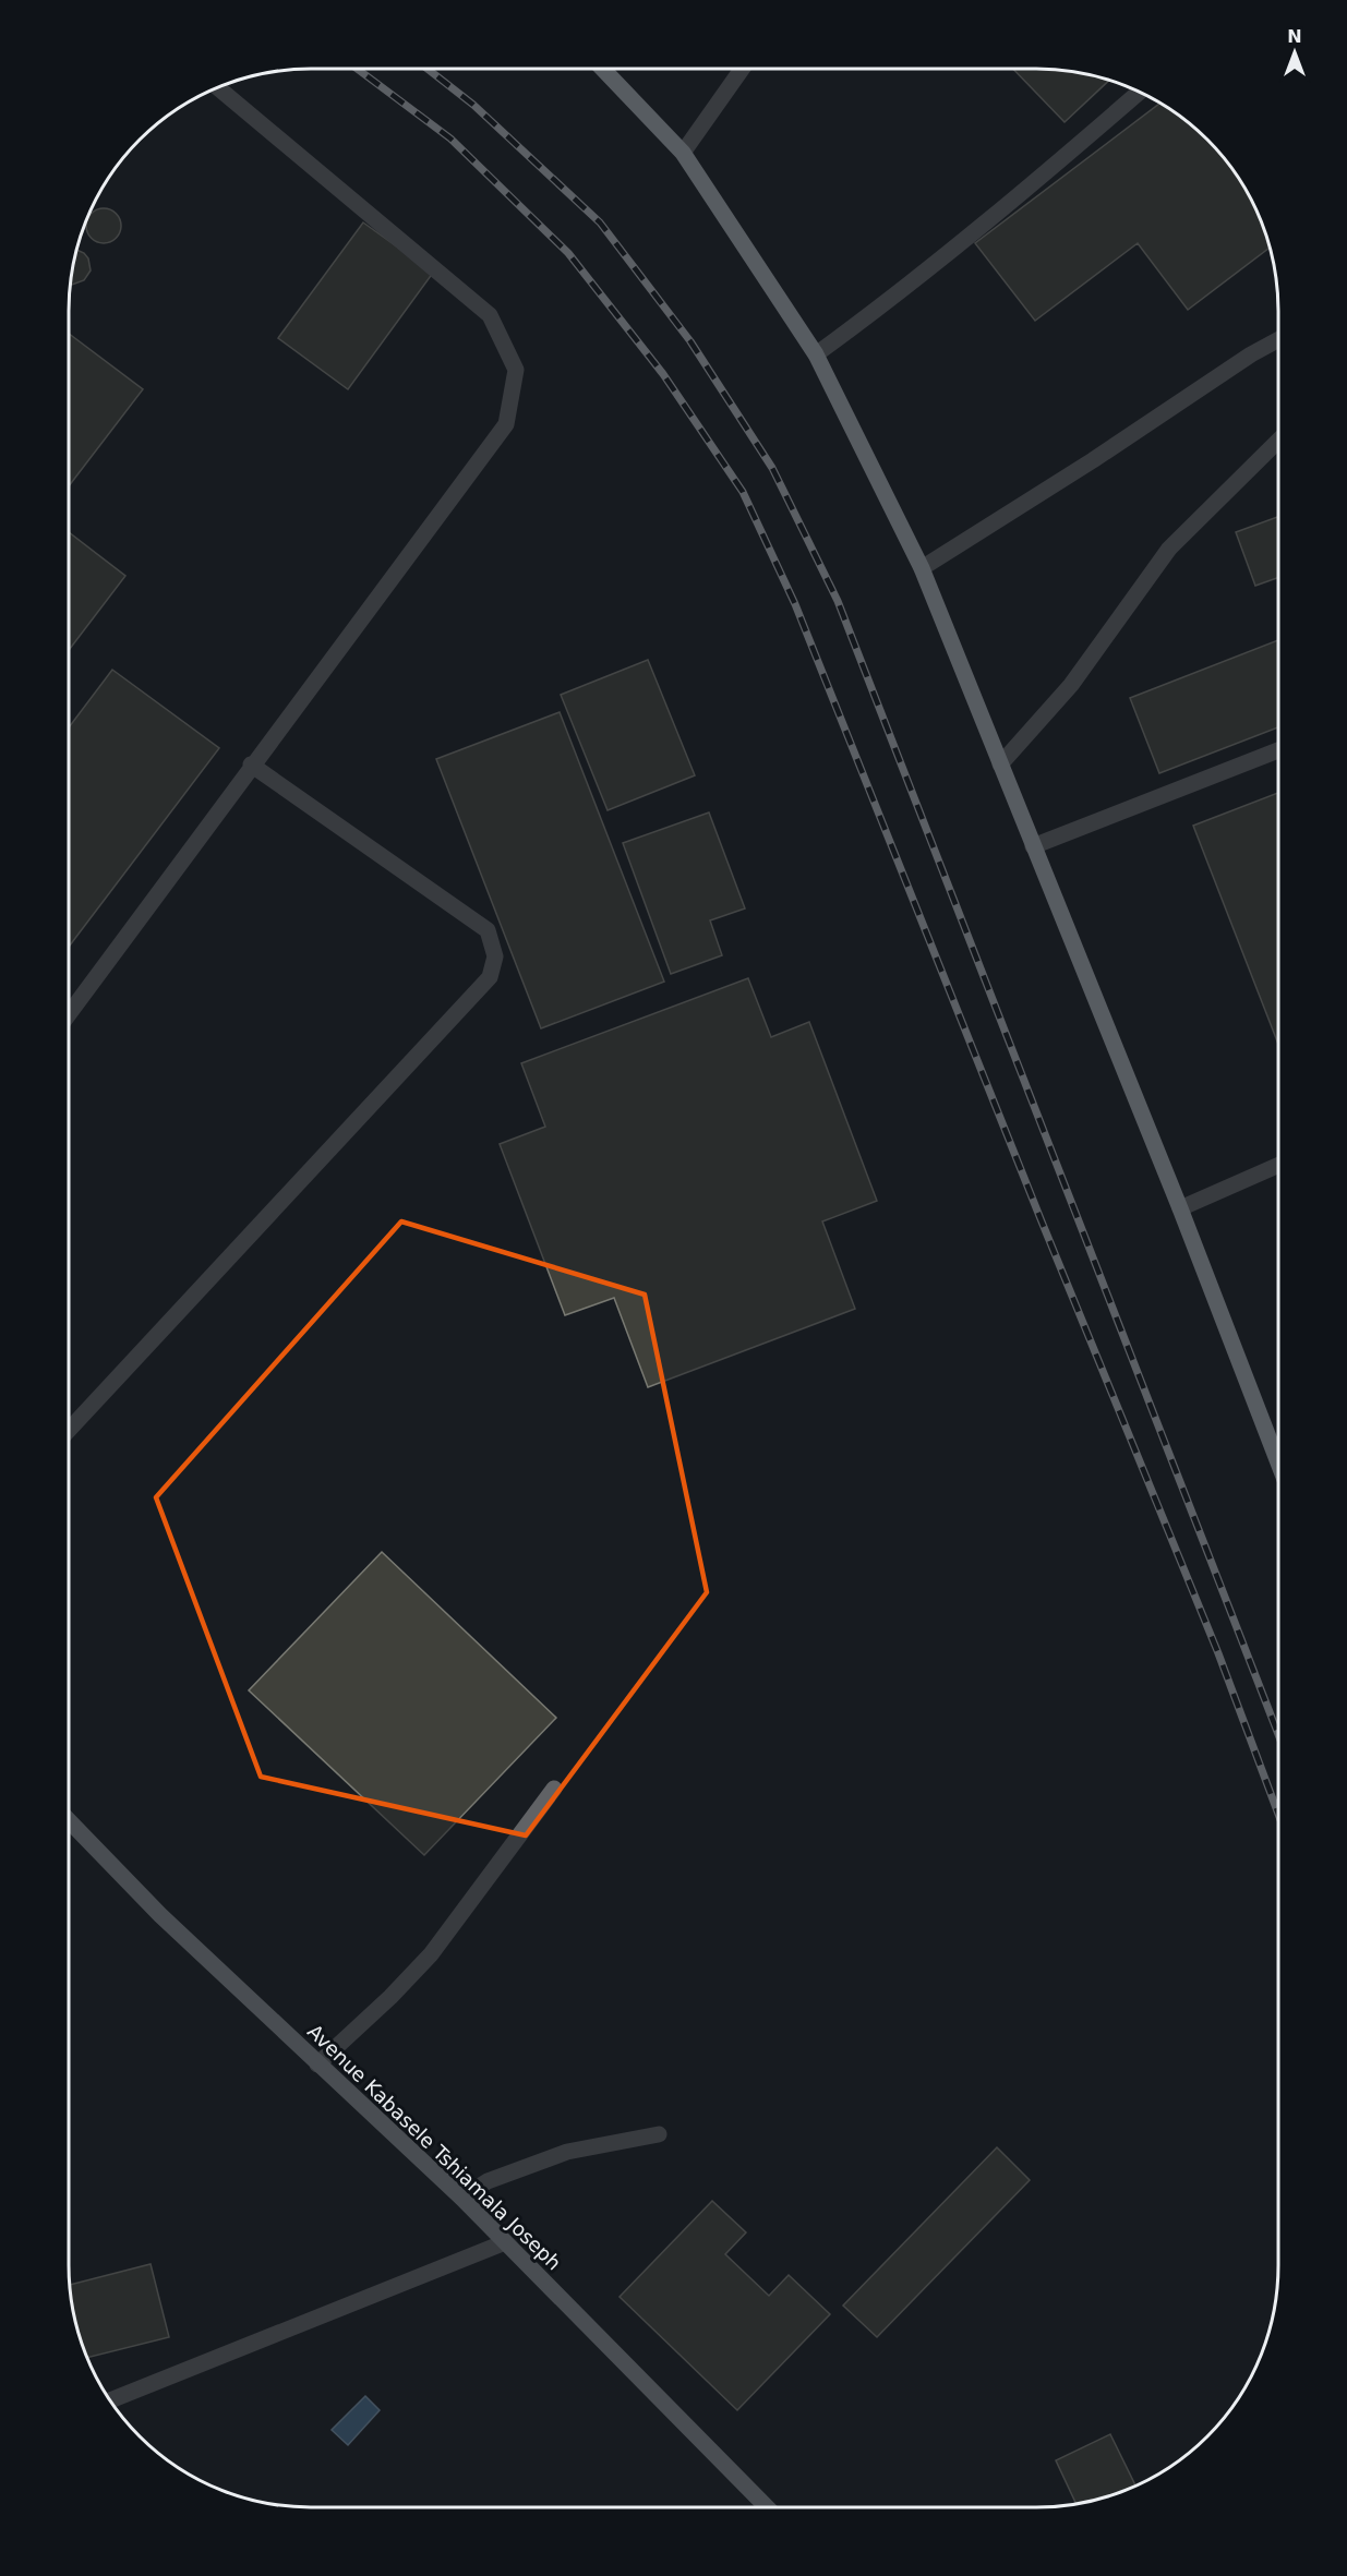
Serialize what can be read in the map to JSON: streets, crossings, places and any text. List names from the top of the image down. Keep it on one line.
{"streets":{"main road":["Avenue Kabasele Tshiamala Joseph"]},"north":"top"}
